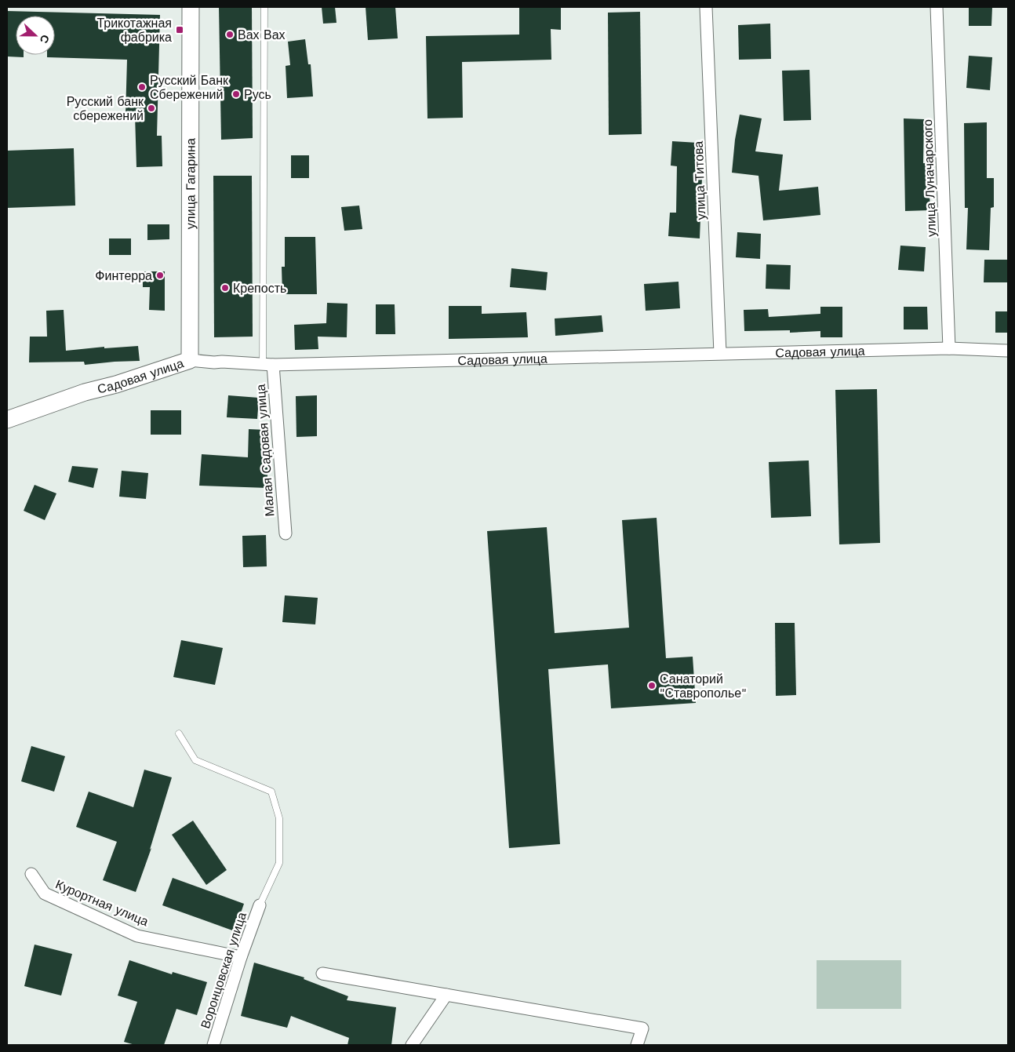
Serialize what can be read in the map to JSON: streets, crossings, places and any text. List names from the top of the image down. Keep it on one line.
{"streets":{"street":["улица Луначарского","улица Титова","улица Гагарина","Садовая улица","Малая Садовая улица","Курортная улица","Воронцовская улица"]},"crossings":[["улица Луначарского","Садовая улица"],["улица Титова","Садовая улица"],["улица Гагарина","Садовая улица"],["Садовая улица","Малая Садовая улица"],["Курортная улица","Воронцовская улица"]],"places":{"transit":["Трикотажная фабрика"],"other":["Вах Вах","Русский Банк Сбережений","Русь","Русский банк сбережений","Финтерра","Крепость","Санаторий \"Ставрополье\""]},"north":"right"}
